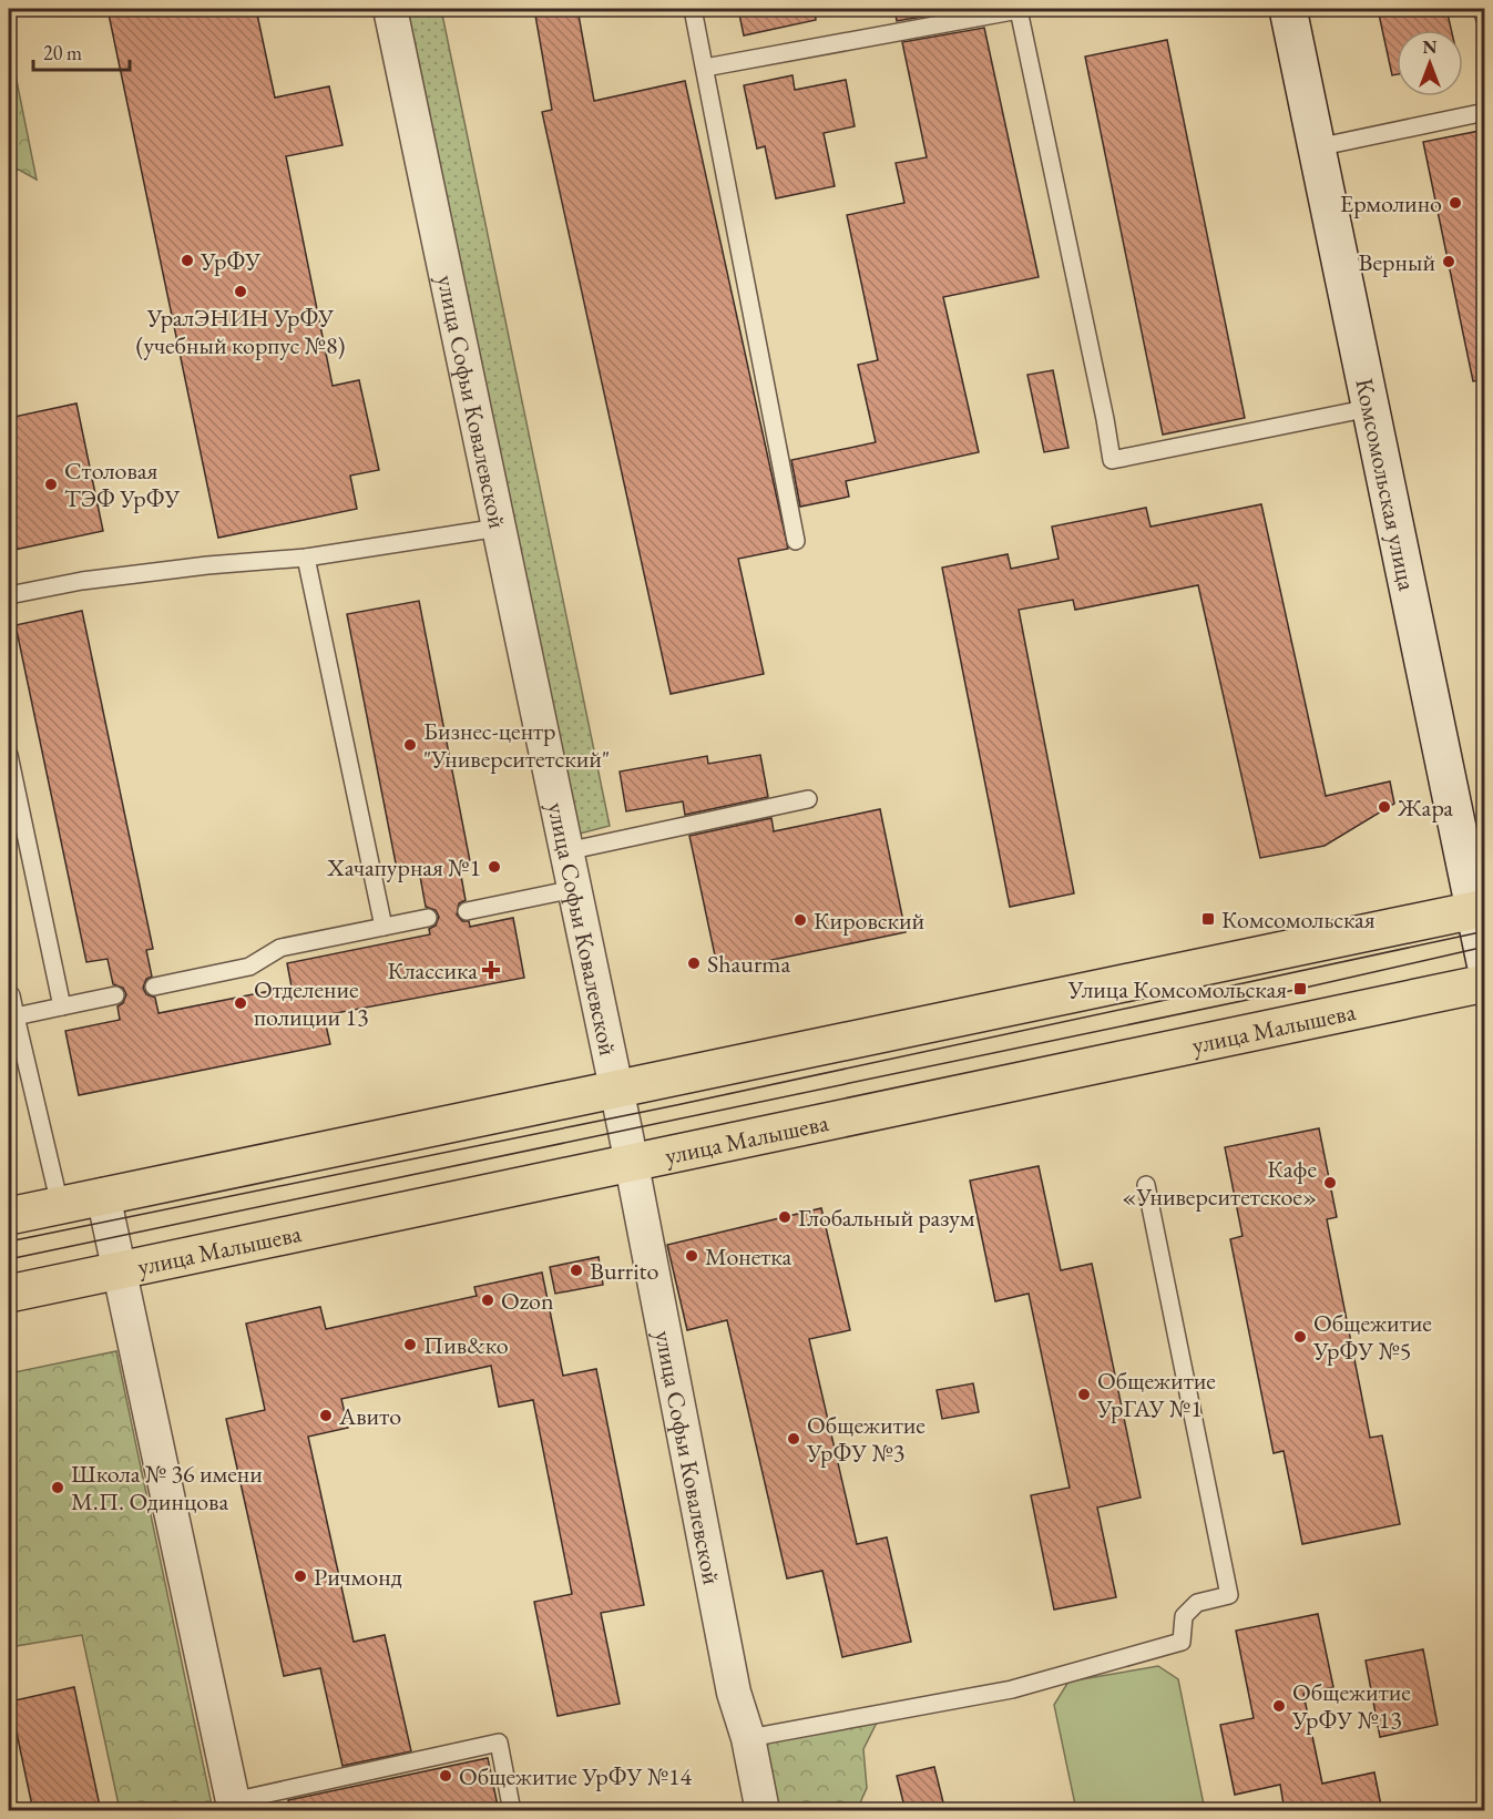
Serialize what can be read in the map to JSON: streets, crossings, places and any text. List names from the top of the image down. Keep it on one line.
{"streets":{"main road":["Комсомольская улица","улица Малышева"],"street":["улица Софьи Ковалевской"]},"crossings":[["улица Софьи Ковалевской","улица Малышева"]],"places":{"other":["Ермолино","УрФУ","Верный","УралЭНИН УрФУ (учебный корпус №8)","Столовая ТЭФ УрФУ","Бизнес-центр \"Университетский\"","Жара","Хачапурная №1","Кировский","Shaurma","Отделение полиции 13","Кафе «Университетское»","Глобальный разум","Монетка","Burrito","Ozon","Общежитие УрФУ №5","Пив&ко","Общежитие УрГАУ №1","Авито","Общежитие УрФУ №3","Школа № 36 имени М.П. Одинцова","Ричмонд","Общежитие УрФУ №13","Общежитие УрФУ №14"],"transit":["Комсомольская","Улица Комсомольская"],"health":["Классика"]},"scale_bar":"20 m","north":"top"}
